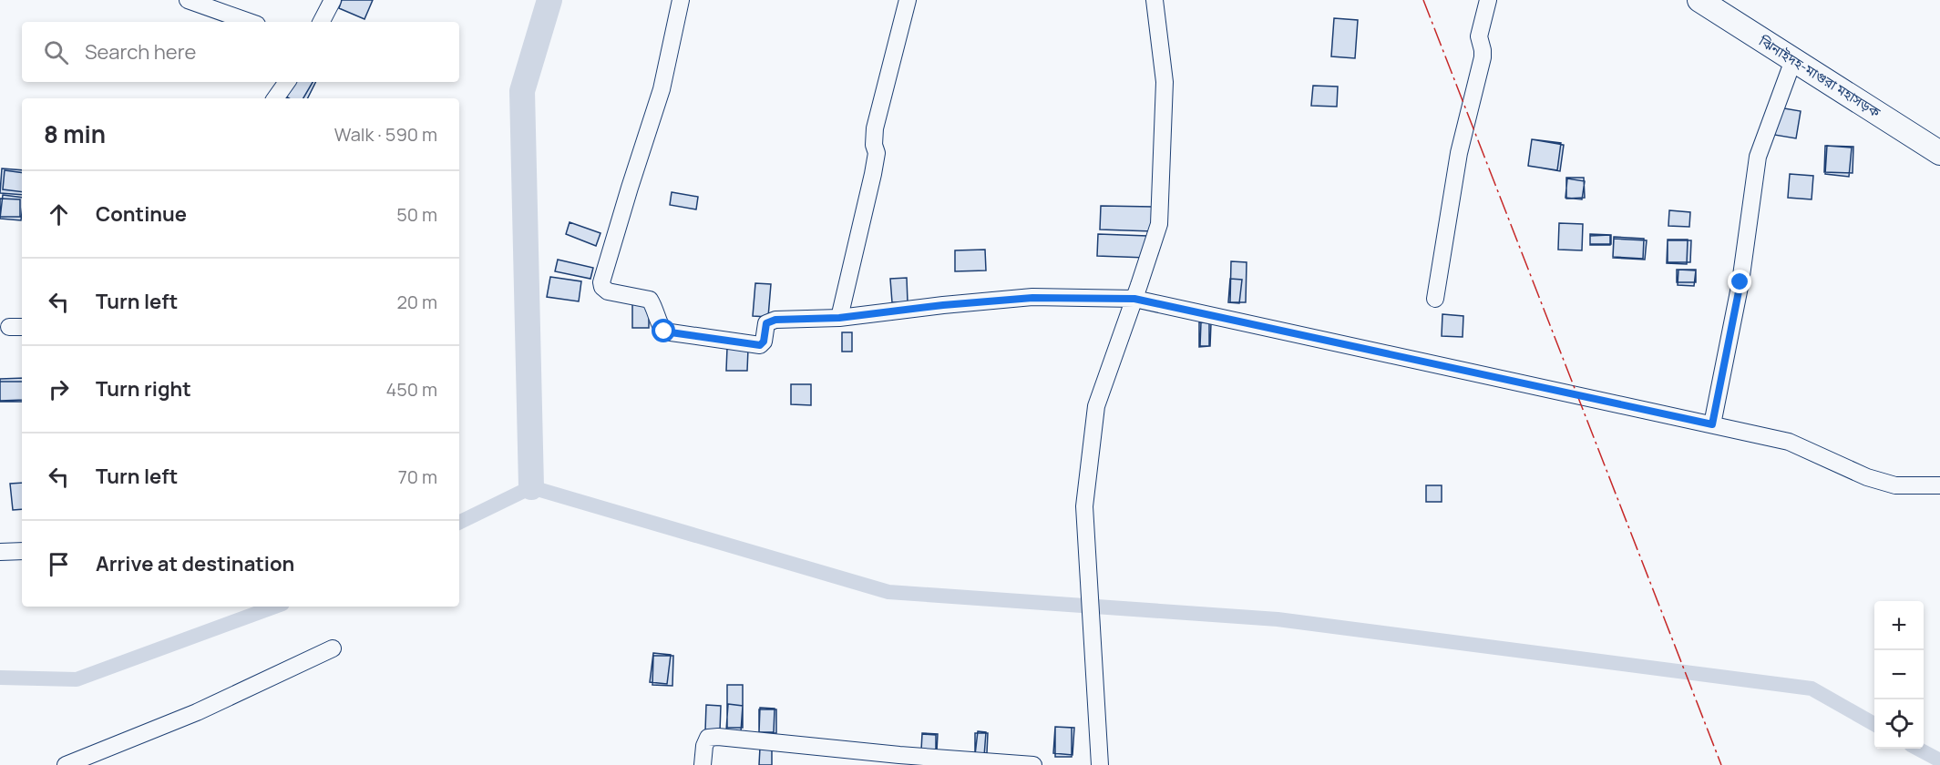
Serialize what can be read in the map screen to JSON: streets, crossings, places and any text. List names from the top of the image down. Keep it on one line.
{"streets":{"highway":["ঝিনাইদহ-মাগুরা মহাসড়ক"]},"page":{"search":"Search here","heading":["8 min","Walk · 590 m"],"list":[["Continue","50 m"],["Turn left","20 m"],["Turn right","450 m"],["Turn left","70 m"],"Arrive at destination"],"map_buttons":["+","−"]}}
